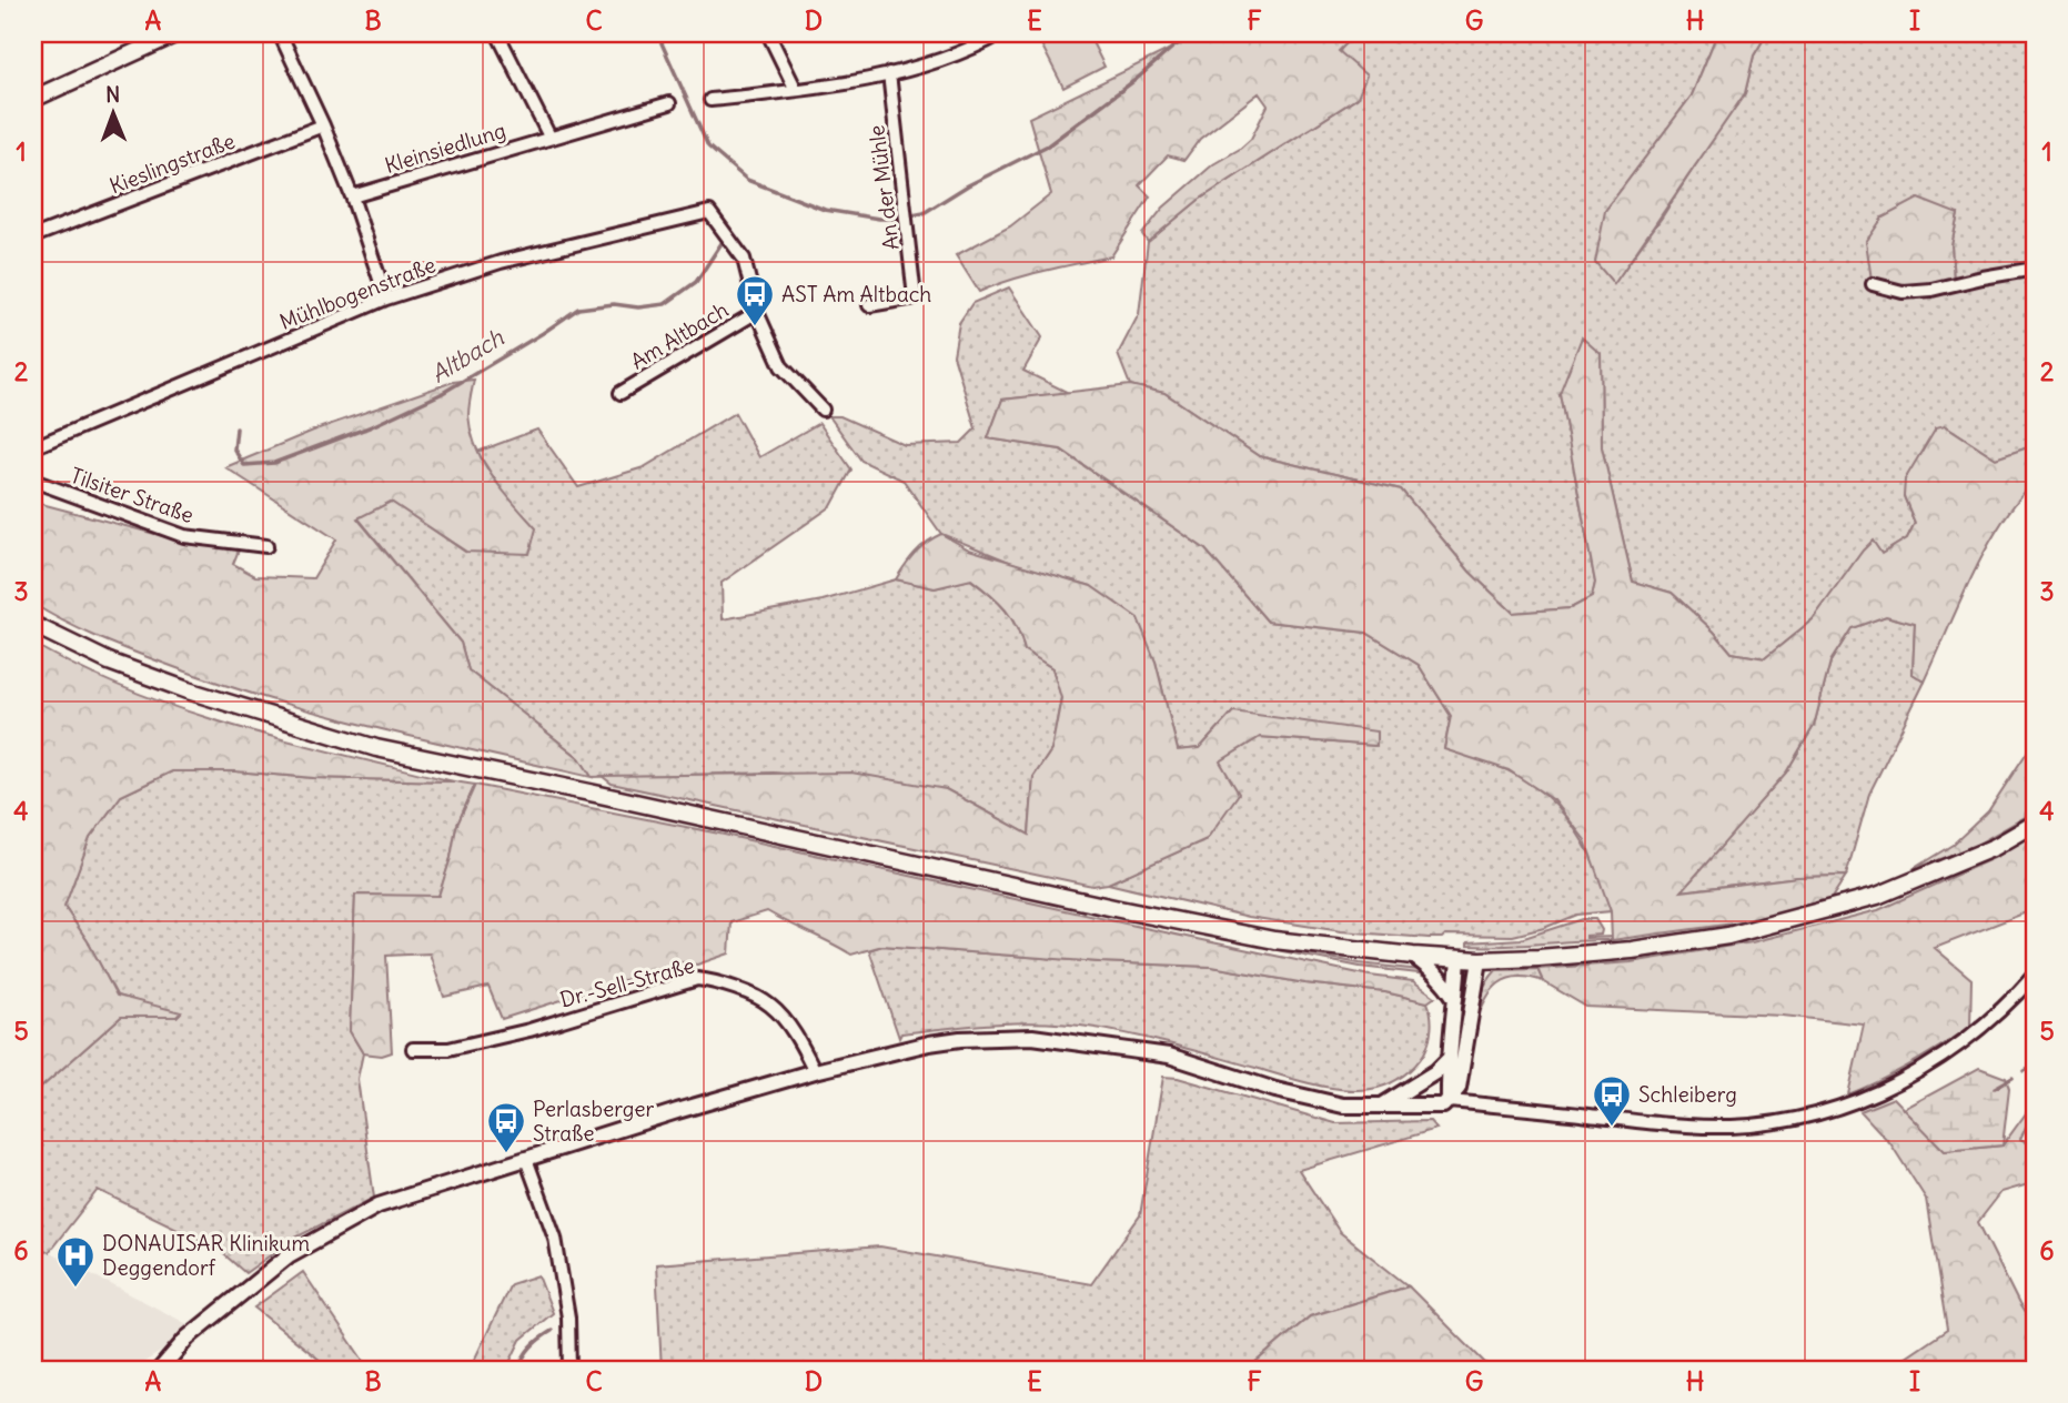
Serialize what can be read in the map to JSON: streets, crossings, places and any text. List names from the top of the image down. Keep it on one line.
{"streets":{"street":["Kleinsiedlung","Kieslingstraße","An der Mühle","Mühlbogenstraße","Am Altbach","Tilsiter Straße","Dr.-Sell-Straße"]},"crossings":[["Mühlbogenstraße","Am Altbach"]],"water":["Altbach"],"places":{"bus stop":["AST Am Altbach","Schleiberg","Perlasberger Straße"],"hospital":["DONAUISAR Klinikum Deggendorf"]},"north":"top","grid":{"columns":["A","B","C","D","E","F","G","H","I"],"rows":["1","2","3","4","5","6"]}}
